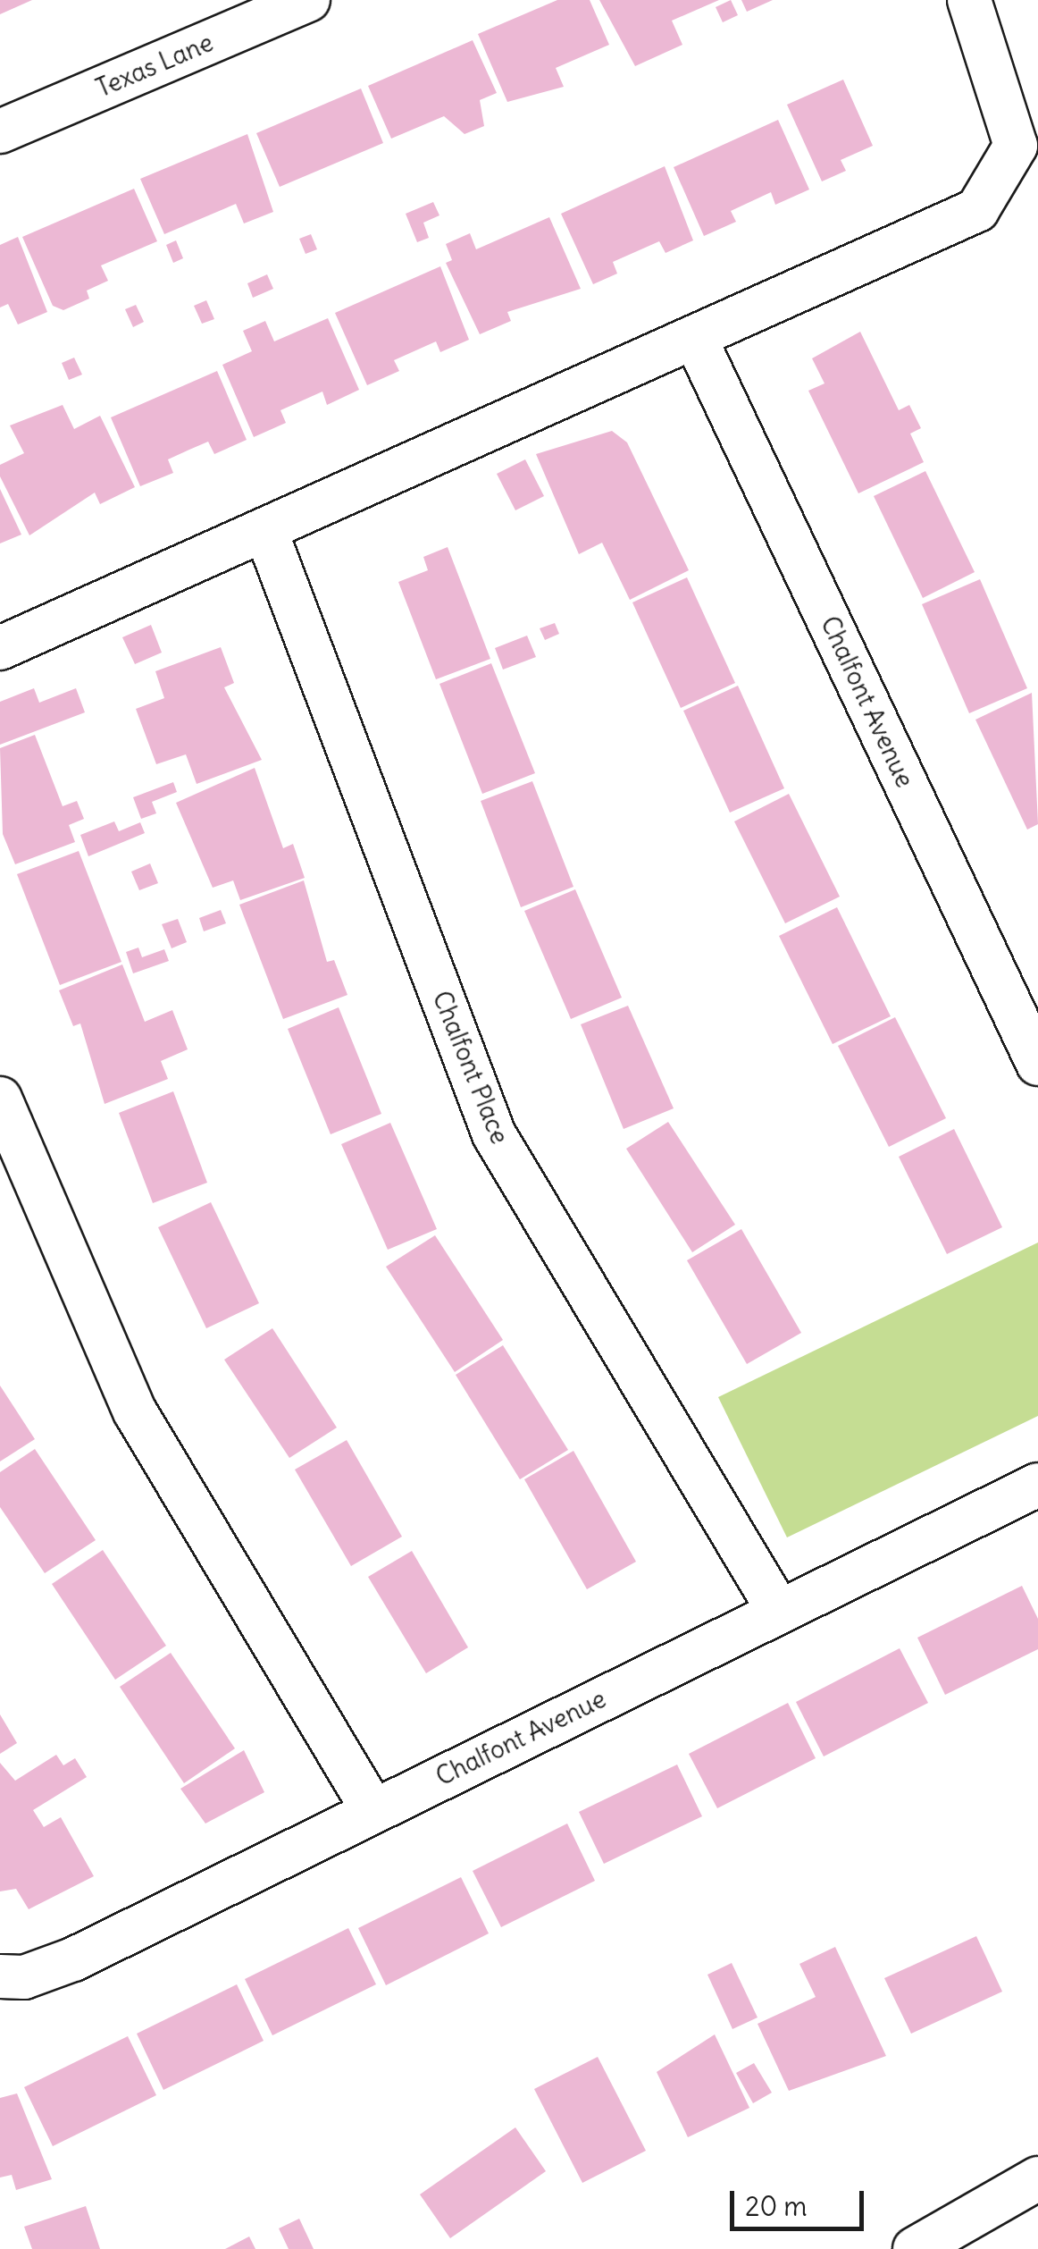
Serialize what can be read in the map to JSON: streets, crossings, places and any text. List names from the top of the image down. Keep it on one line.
{"streets":{"street":["Texas Lane","Chalfont Avenue","Chalfont Place"]},"crossings":[["Chalfont Avenue","Chalfont Place"]],"scale_bar":"20 m"}
